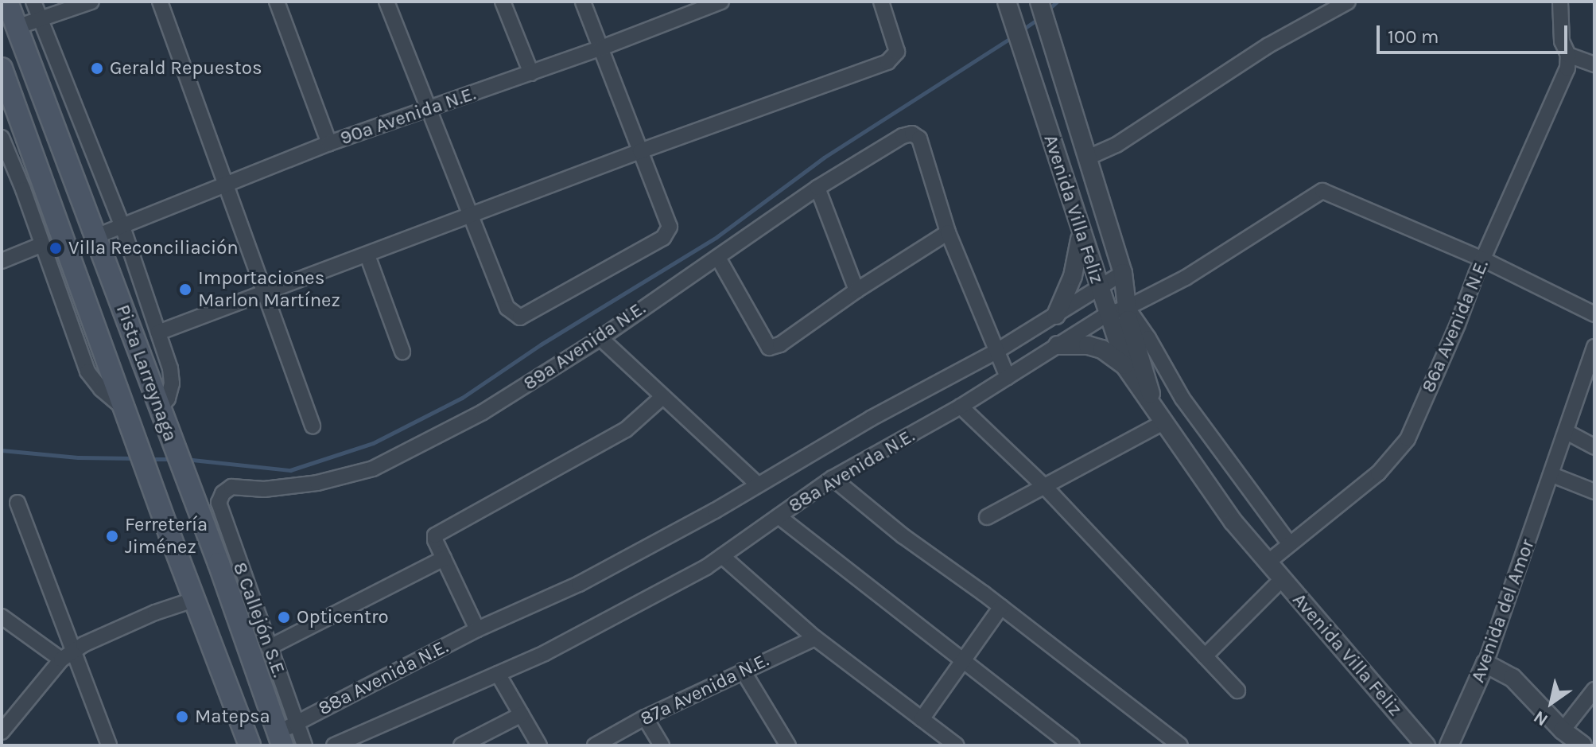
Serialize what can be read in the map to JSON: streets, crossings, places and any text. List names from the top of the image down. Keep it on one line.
{"streets":{"main road":["Pista Larreynaga"],"street":["90a Avenida N.E.","Avenida Villa Feliz","86a Avenida N.E.","89a Avenida N.E.","88a Avenida N.E.","Avenida del Amor","8 Callejón S.E.","87a Avenida N.E."]},"crossings":[["90a Avenida N.E.","Pista Larreynaga"],["Avenida Villa Feliz","86a Avenida N.E."],["Avenida Villa Feliz","88a Avenida N.E."],["86a Avenida N.E.","88a Avenida N.E."],["89a Avenida N.E.","8 Callejón S.E."],["Pista Larreynaga","88a Avenida N.E."],["Pista Larreynaga","8 Callejón S.E."],["88a Avenida N.E.","8 Callejón S.E."]],"places":["Gerald Repuestos","Villa Reconciliación","Importaciones Marlon Martínez","Ferretería Jiménez","Opticentro","Matepsa"],"scale_bar":"100 m","north":"bottom left"}
